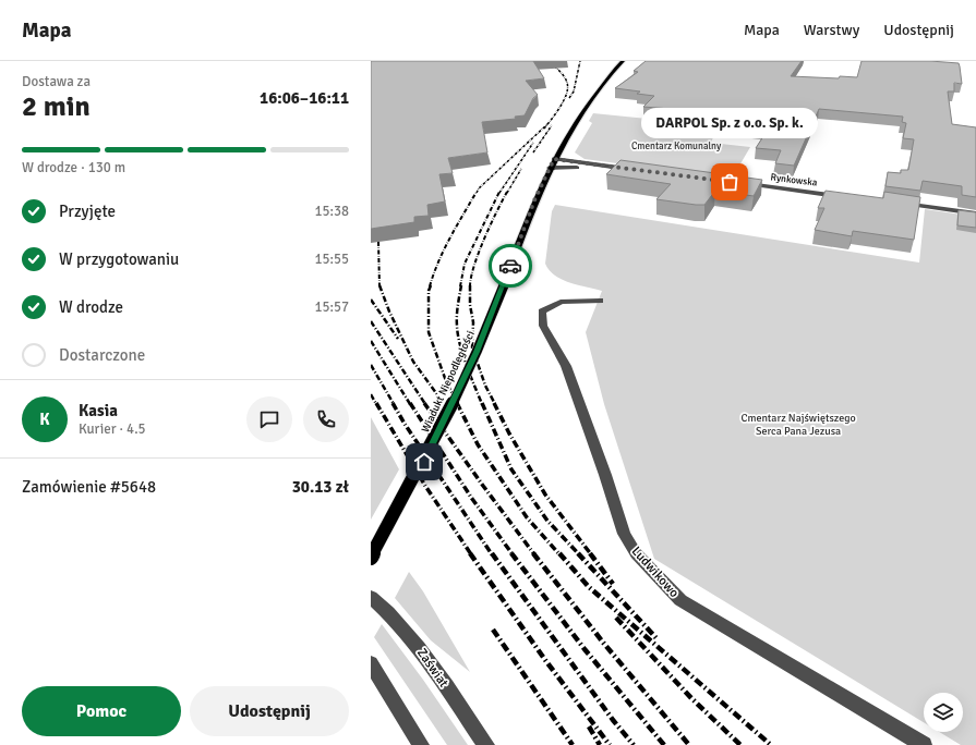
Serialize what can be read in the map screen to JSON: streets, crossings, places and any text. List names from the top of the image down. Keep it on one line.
{"streets":{"main road":["Wiadukt Niepodległości"],"street":["Rynkowska","Ludwikowo","Zaświat"]},"parks":["Cmentarz Komunalny","Cmentarz Najświętszego Serca Pana Jezusa"],"places":["DARPOL Sp. z o.o. Sp. k."],"page":{"header":"Mapa","nav":["Mapa","Warstwy","Udostępnij"],"heading":["2 min","Dostawa za","16:06–16:11"],"panel":["Kasia","Kurier · 4.5","Zamówienie #5648","30.13 zł"],"bubble":"DARPOL Sp. z o.o. Sp. k.","bar":"W drodze · 130 m","list":[["Przyjęte","15:38"],["W przygotowaniu","15:55"],["W drodze","15:57"],"Dostarczone"],"round":"K","buttons":["Pomoc","Udostępnij"]}}
